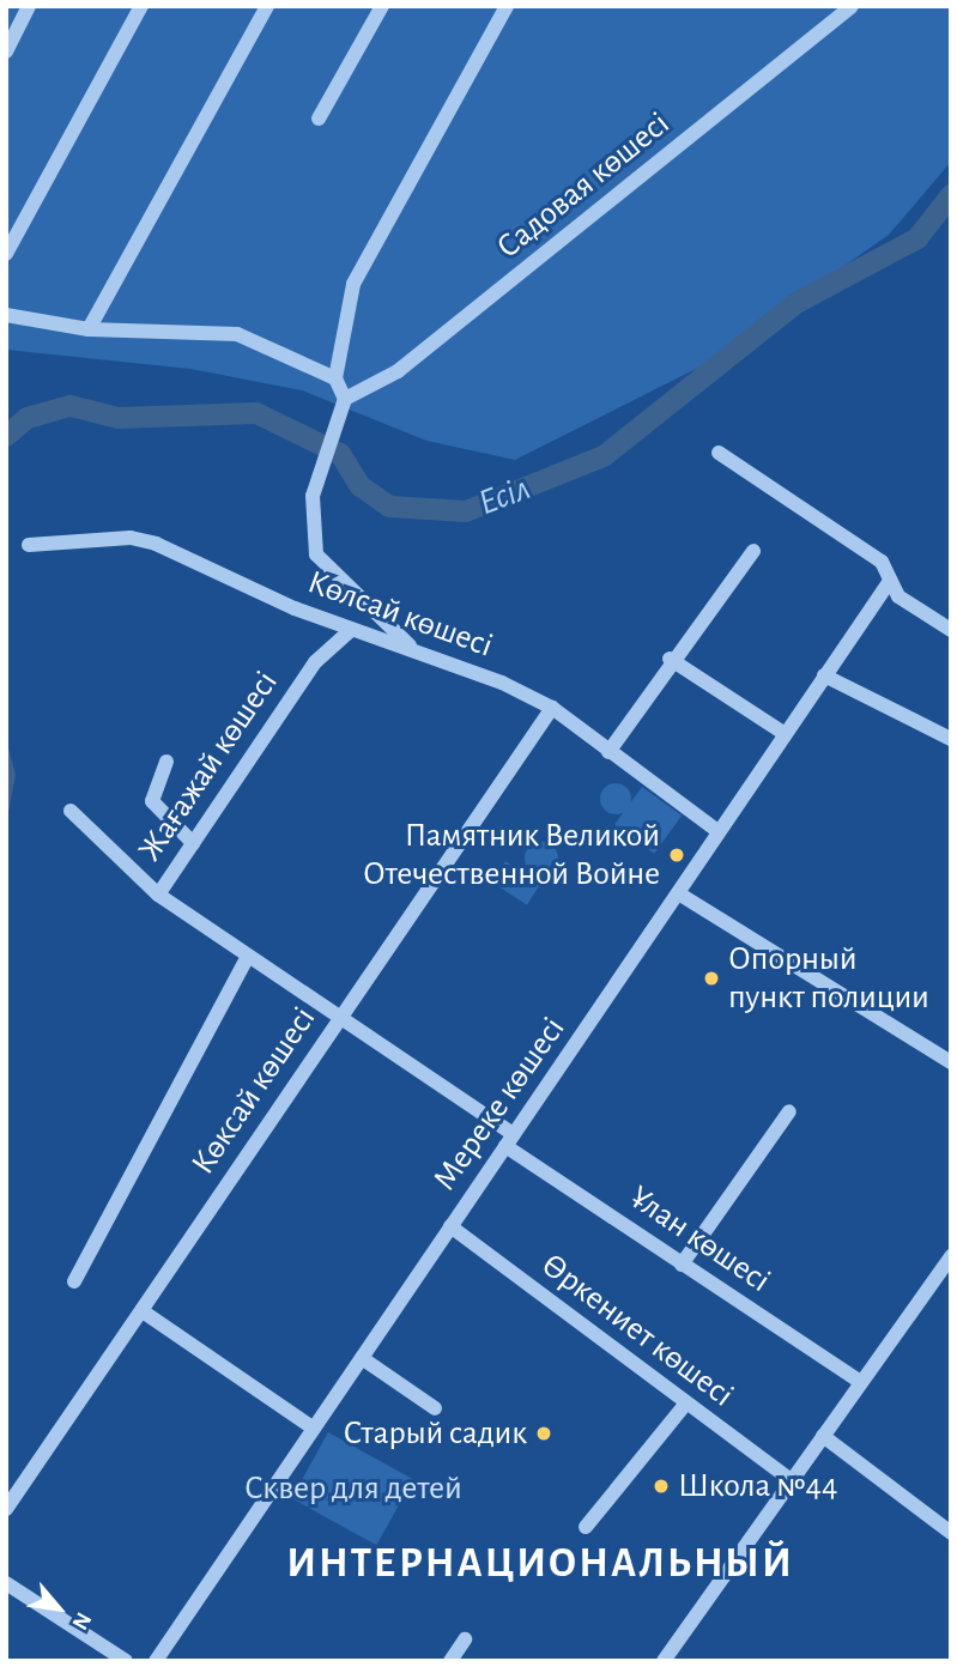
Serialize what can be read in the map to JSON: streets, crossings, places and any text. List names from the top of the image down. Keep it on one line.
{"streets":{"street":["Садовая көшесі","Көлсай көшесі","Жағажай көшесі","Көксай көшесі","Мереке көшесі","Ұлан көшесі","Өркениет көшесі"]},"crossings":[["Көлсай көшесі","Жағажай көшесі"],["Көлсай көшесі","Көксай көшесі"],["Көлсай көшесі","Мереке көшесі"],["Жағажай көшесі","Көксай көшесі"],["Жағажай көшесі","Ұлан көшесі"],["Көксай көшесі","Ұлан көшесі"],["Мереке көшесі","Ұлан көшесі"],["Мереке көшесі","Өркениет көшесі"]],"districts":["ИНТЕРНАЦИОНАЛЬНЫЙ"],"water":["Есіл"],"parks":["Сквер для детей"],"places":["Памятник Великой Отечественной Войне","Опорный пункт полиции","Старый садик","Школа №44"],"north":"bottom right"}
